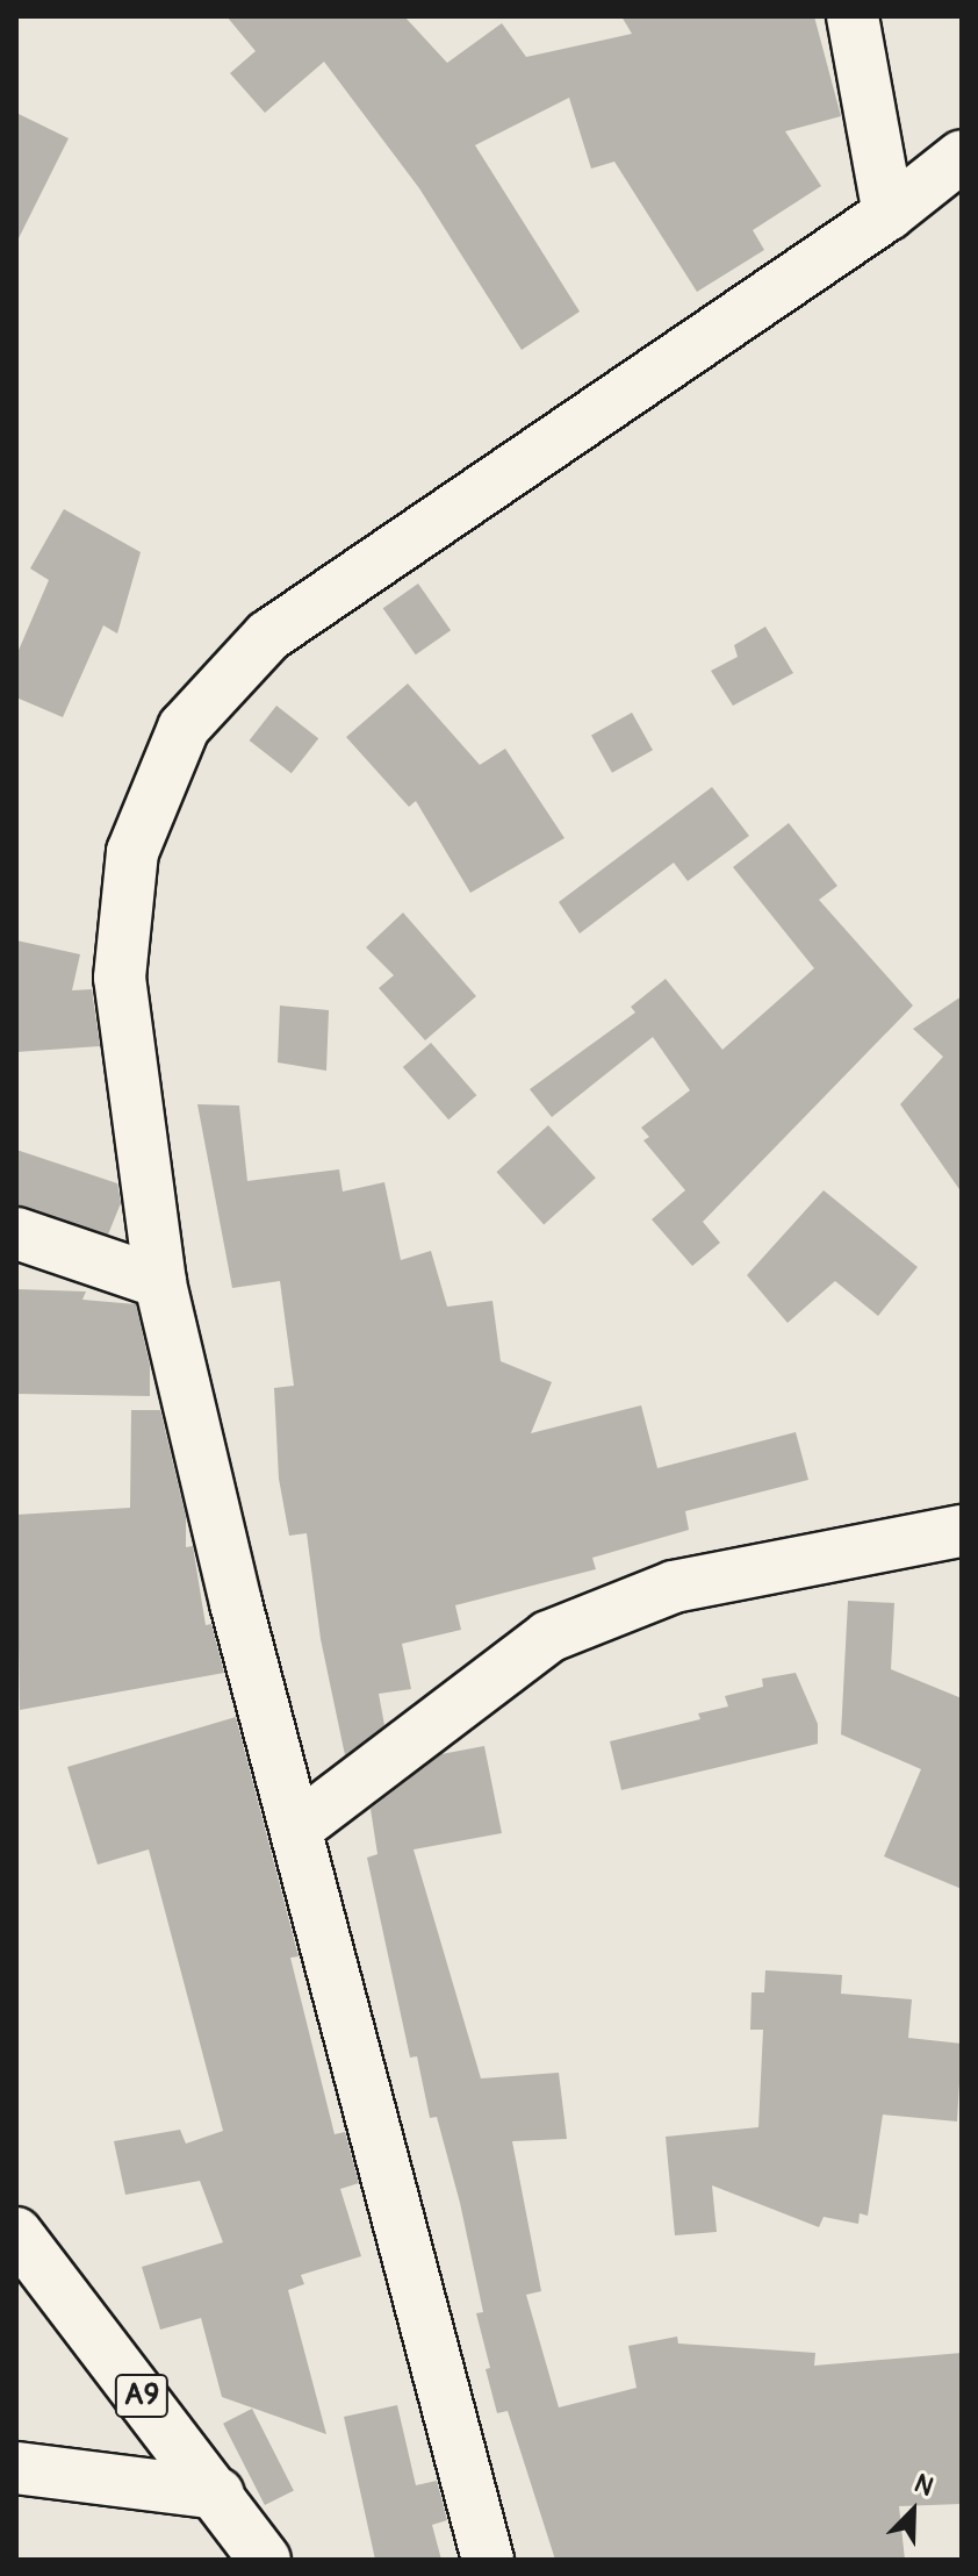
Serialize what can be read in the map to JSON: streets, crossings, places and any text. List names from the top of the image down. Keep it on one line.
{"streets":{"street":["A9"]},"north":"top right"}
